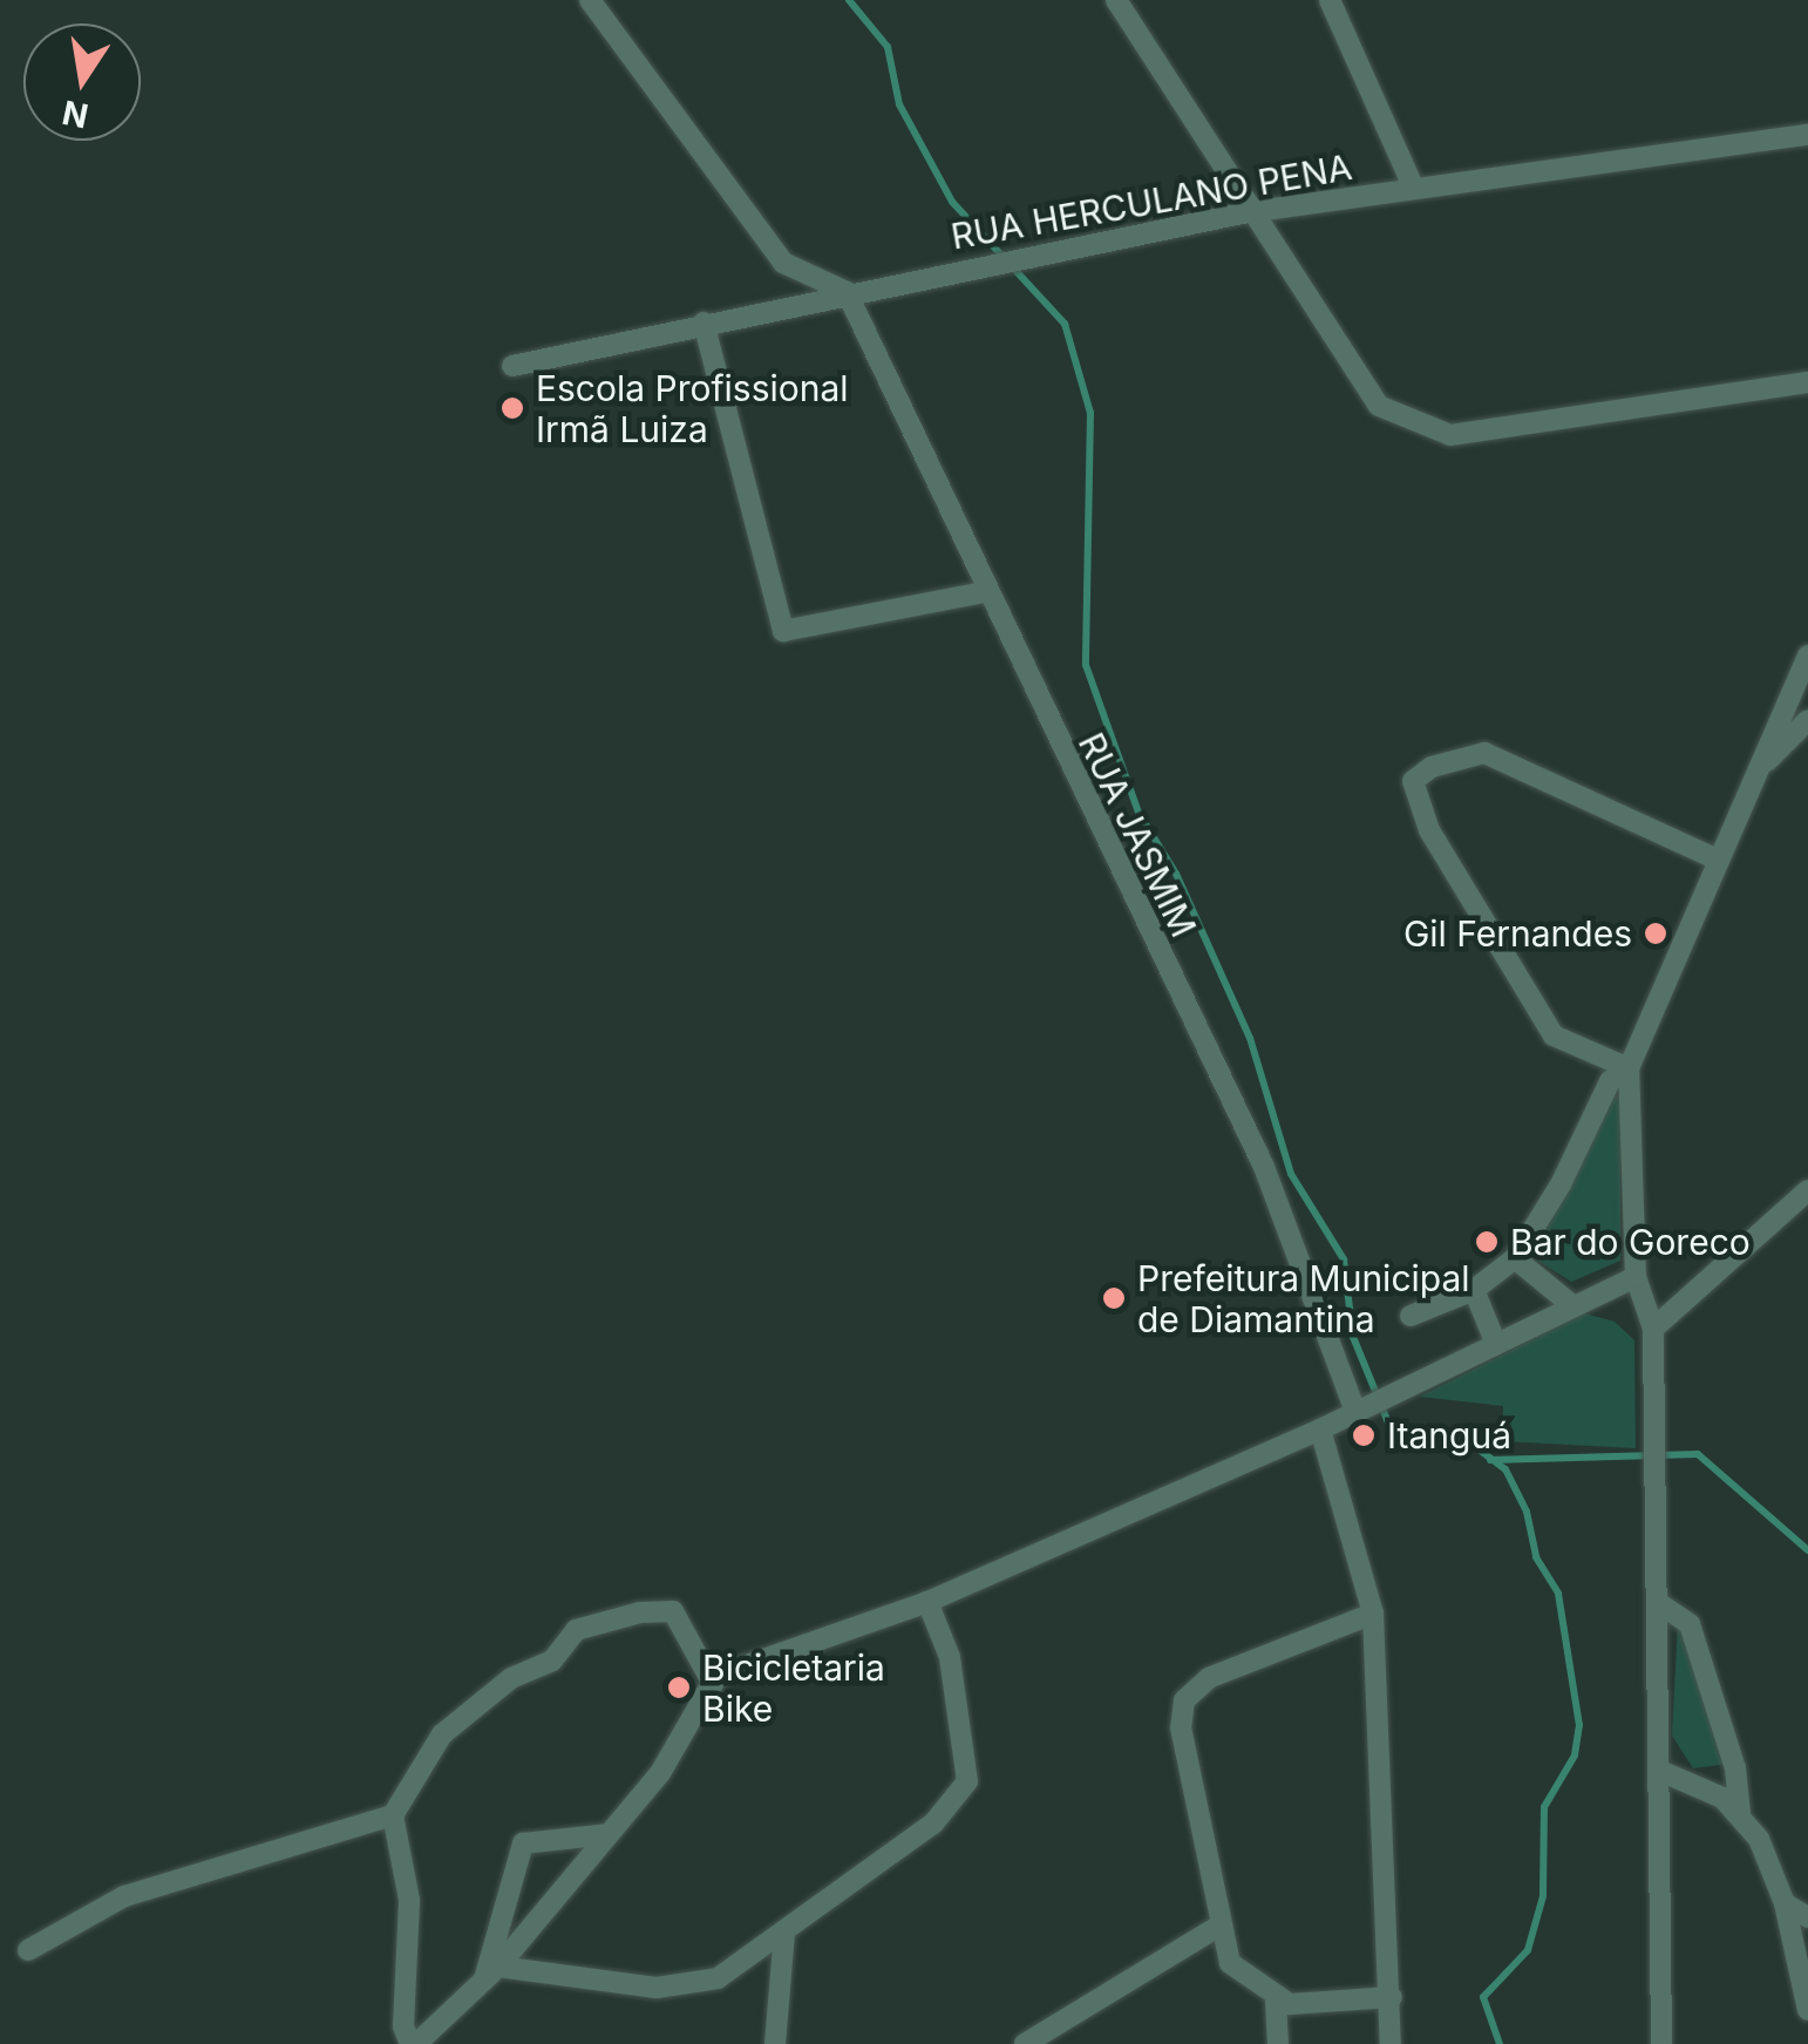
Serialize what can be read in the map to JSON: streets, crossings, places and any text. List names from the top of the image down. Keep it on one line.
{"streets":{"street":["RUA HERCULANO PENA","RUA JASMIM"]},"crossings":[["RUA HERCULANO PENA","RUA JASMIM"]],"places":["Escola Profissional Irmã Luiza","Gil Fernandes","Bar do Goreco","Prefeitura Municipal de Diamantina","Itanguá","Bicicletaria Bike"],"north":"bottom"}
